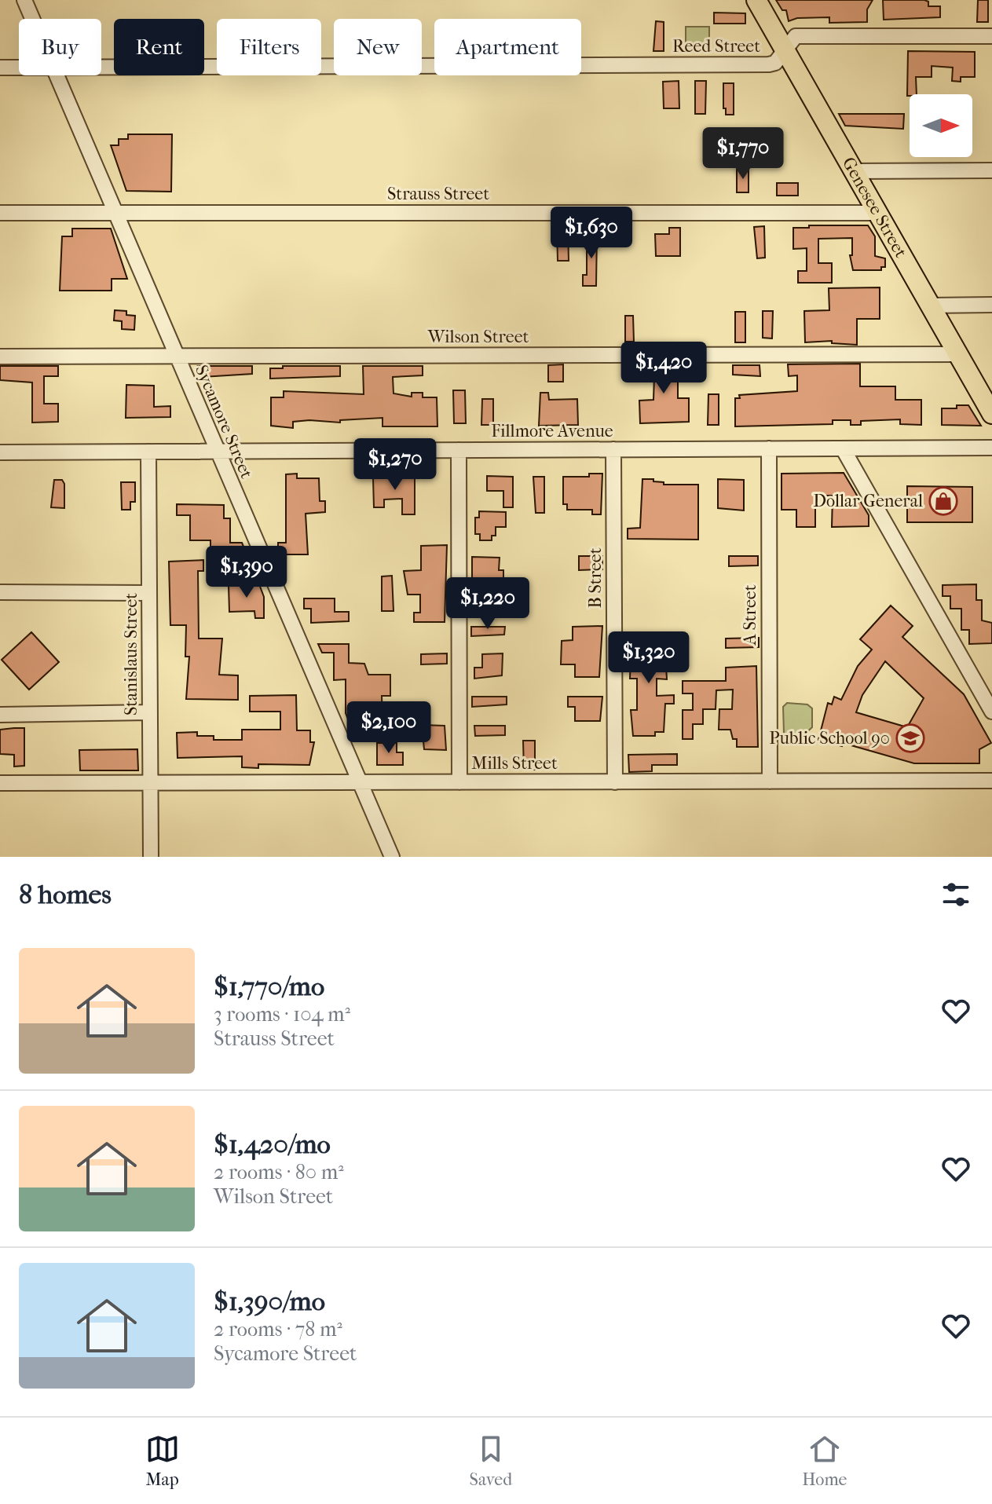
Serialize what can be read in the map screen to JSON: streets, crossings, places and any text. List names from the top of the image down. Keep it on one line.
{"streets":{"main road":["Genesee Street"],"street":["Reed Street","Strauss Street","Wilson Street","Sycamore Street","Fillmore Avenue","B Street","A Street","Stanislaus Street","Mills Street"]},"crossings":[["Reed Street","Genesee Street"],["Strauss Street","Genesee Street"],["Strauss Street","Sycamore Street"],["Genesee Street","Wilson Street"],["Wilson Street","Sycamore Street"],["Sycamore Street","Fillmore Avenue"],["Sycamore Street","Mills Street"],["Fillmore Avenue","B Street"],["Fillmore Avenue","A Street"],["Fillmore Avenue","Stanislaus Street"],["B Street","Mills Street"],["A Street","Mills Street"],["Stanislaus Street","Mills Street"]],"places":{"shop":["Dollar General"],"school or university":["Public School 90"]},"north":"right","page":{"chip":["Buy","Rent","Filters","New","Apartment"],"price":["$1,770","$1,630","$1,420","$1,270","$1,390","$1,220","$1,320","$2,100"],"heading":"8 homes","list":[{"name":"$1,770/mo","note":"3 rooms · 104 m² · Strauss Street"},{"name":"$1,420/mo","note":"2 rooms · 80 m² · Wilson Street"},{"name":"$1,390/mo","note":"2 rooms · 78 m² · Sycamore Street"}],"tabs":["Map","Saved","Home"]}}
